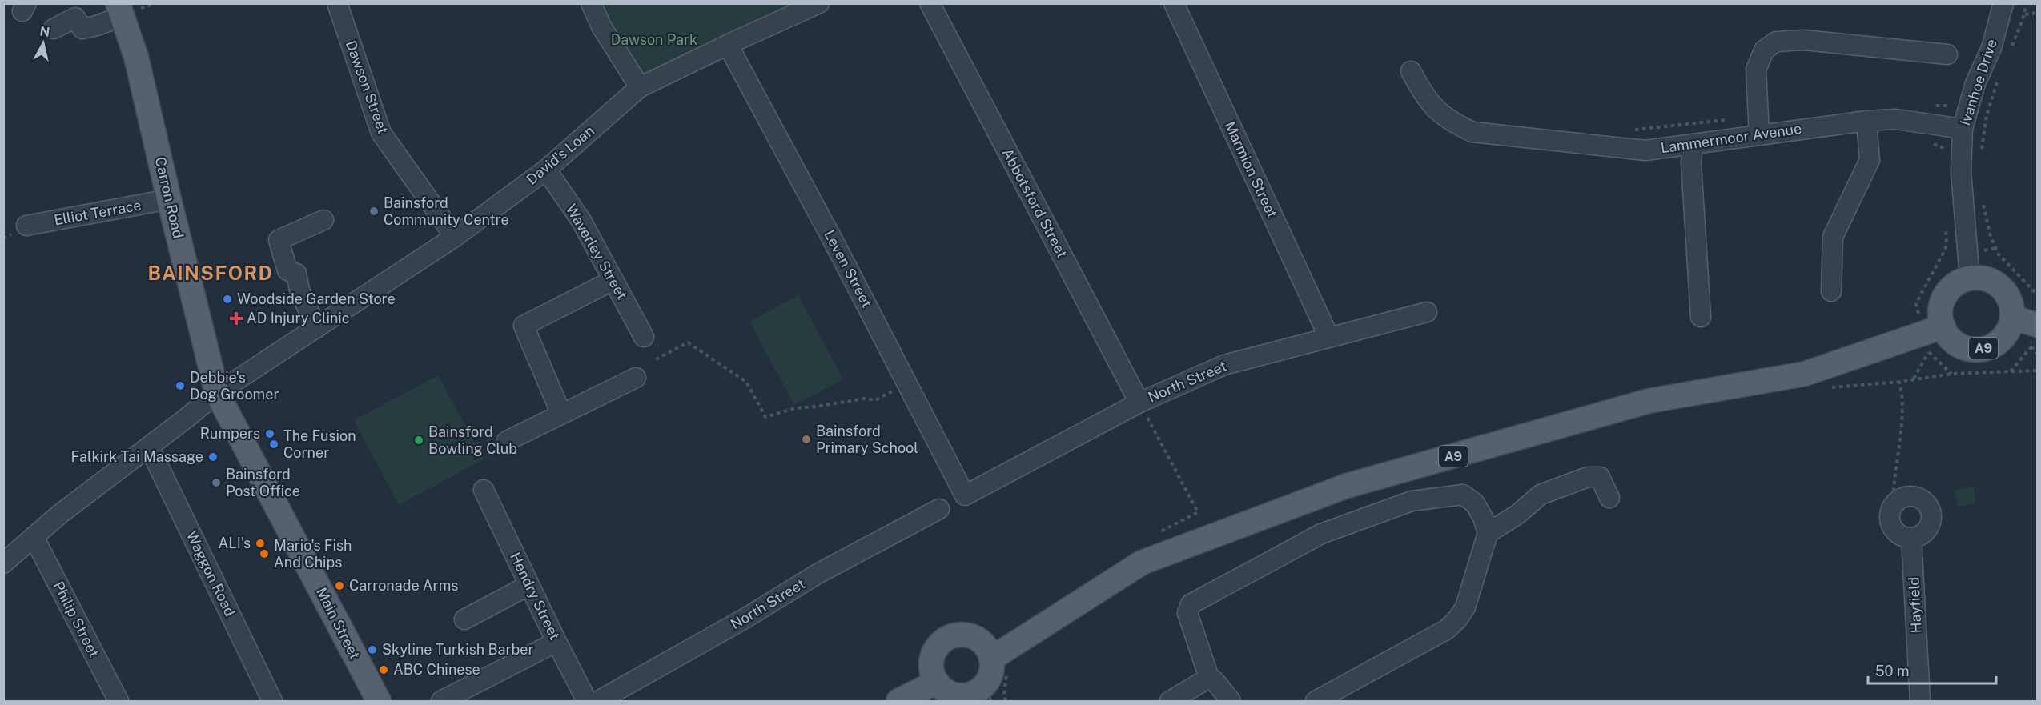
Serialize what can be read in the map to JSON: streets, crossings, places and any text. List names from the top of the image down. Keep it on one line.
{"streets":{"main road":["Carron Road","A9","Main Street"],"street":["Ivanhoe Drive","Dawson Street","Lammermoor Avenue","David's Loan","Marmion Street","Abbotsford Street","Elliot Terrace","Waverley Street","Leven Street","North Street","Waggon Road","Hendry Street","Hayfield","Philip Street"]},"crossings":[["Ivanhoe Drive","Lammermoor Avenue"],["Ivanhoe Drive","A9"],["Dawson Street","David's Loan"],["David's Loan","Carron Road"],["David's Loan","Waverley Street"],["David's Loan","Leven Street"],["David's Loan","Waggon Road"],["David's Loan","Philip Street"],["David's Loan","Main Street"],["Marmion Street","North Street"],["Carron Road","Elliot Terrace"],["Carron Road","Main Street"],["Abbotsford Street","North Street"],["Leven Street","North Street"]],"districts":["BAINSFORD"],"parks":["Dawson Park"],"places":{"other":["Bainsford Community Centre","Woodside Garden Store","Debbie's Dog Groomer","Rumpers","Bainsford Primary School","Bainsford Bowling Club","The Fusion Corner","Falkirk Tai Massage","Bainsford Post Office","ALI's","Mario's Fish And Chips","Carronade Arms","Skyline Turkish Barber","ABC Chinese"],"health":["AD Injury Clinic"]},"scale_bar":"50 m","north":"top"}
